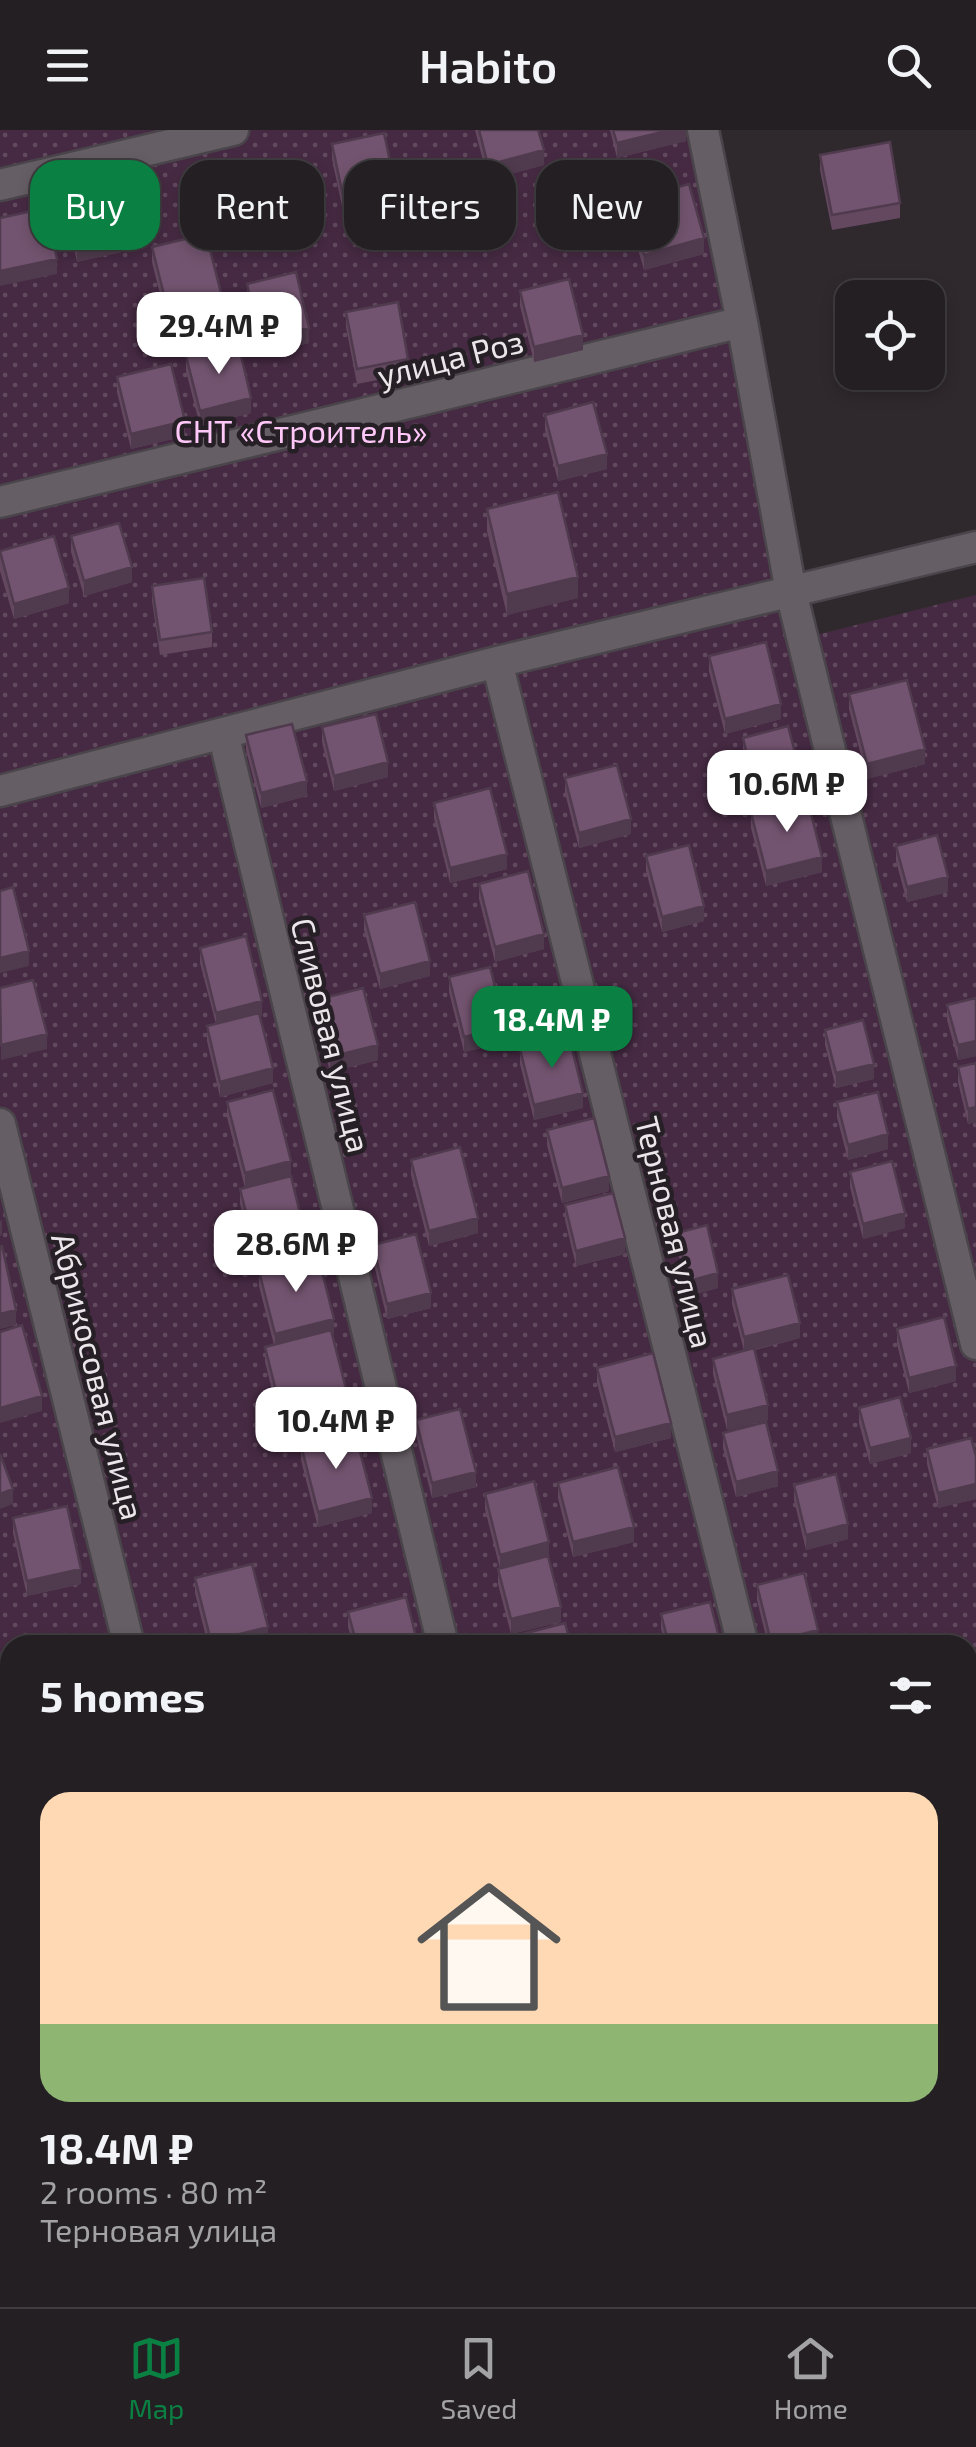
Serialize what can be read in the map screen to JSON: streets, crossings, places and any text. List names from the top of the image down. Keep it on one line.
{"streets":{"street":["улица Роз","Сливовая улица","Терновая улица","Абрикосовая улица"]},"parks":["СНТ «Строитель»"],"page":{"header":"Habito","chip":["Buy","Rent","Filters","New"],"price":["29.4M ₽","10.6M ₽","18.4M ₽","28.6M ₽","10.4M ₽"],"heading":"5 homes","list":[{"name":"18.4M ₽","note":"2 rooms · 80 m² · Терновая улица"}],"tabs":["Map","Saved","Home"]}}
